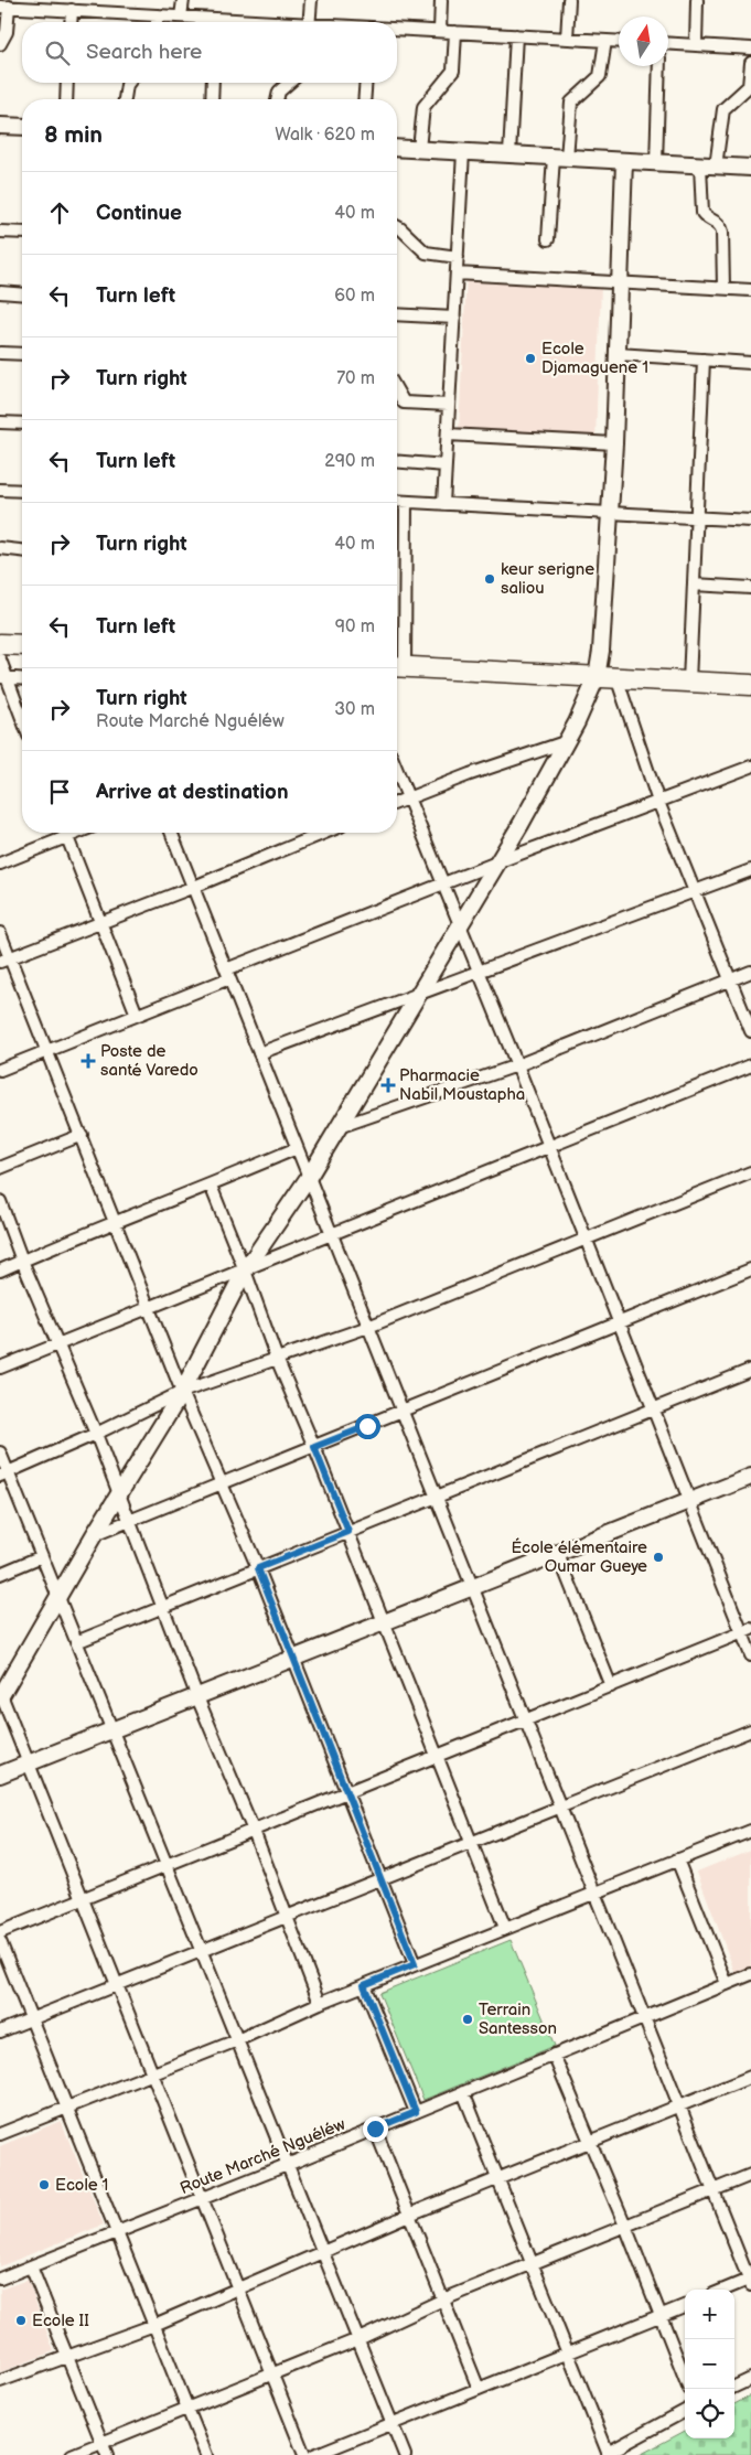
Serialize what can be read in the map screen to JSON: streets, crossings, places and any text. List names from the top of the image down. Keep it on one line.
{"streets":{"street":["Route Marché Nguéléw"]},"places":{"other":["Ecole Djamaguene 1","keur serigne saliou","École élémentaire Oumar Gueye","Terrain Santesson","Ecole 1","Ecole II"],"health":["Poste de santé Varedo","Pharmacie Nabil Moustapha"]},"north":"top","page":{"search":"Search here","heading":["8 min","Walk · 620 m"],"list":[["Continue","40 m"],["Turn left","60 m"],["Turn right","70 m"],["Turn left","290 m"],["Turn right","40 m"],["Turn left","90 m"],["Turn right","Route Marché Nguéléw","30 m"],"Arrive at destination"],"map_buttons":["+","−"]}}
